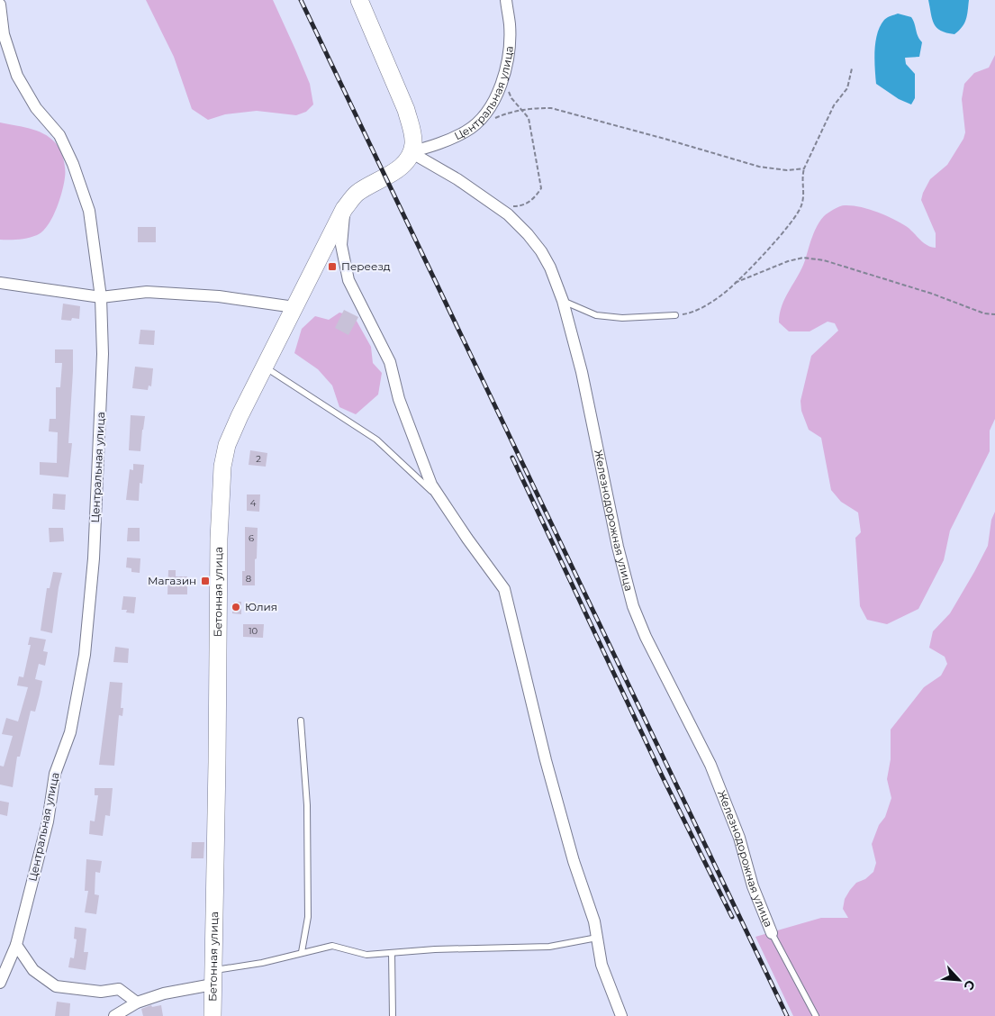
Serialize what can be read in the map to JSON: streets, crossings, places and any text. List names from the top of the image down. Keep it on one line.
{"streets":{"main road":["Бетонная улица"],"street":["Центральная улица","Железнодорожная улица"]},"crossings":[["Центральная улица","Железнодорожная улица"]],"places":{"transit":["Переезд","Магазин"],"other":["Юлия"]},"house_numbers":["2","4","6","8","10"],"north":"bottom right"}
